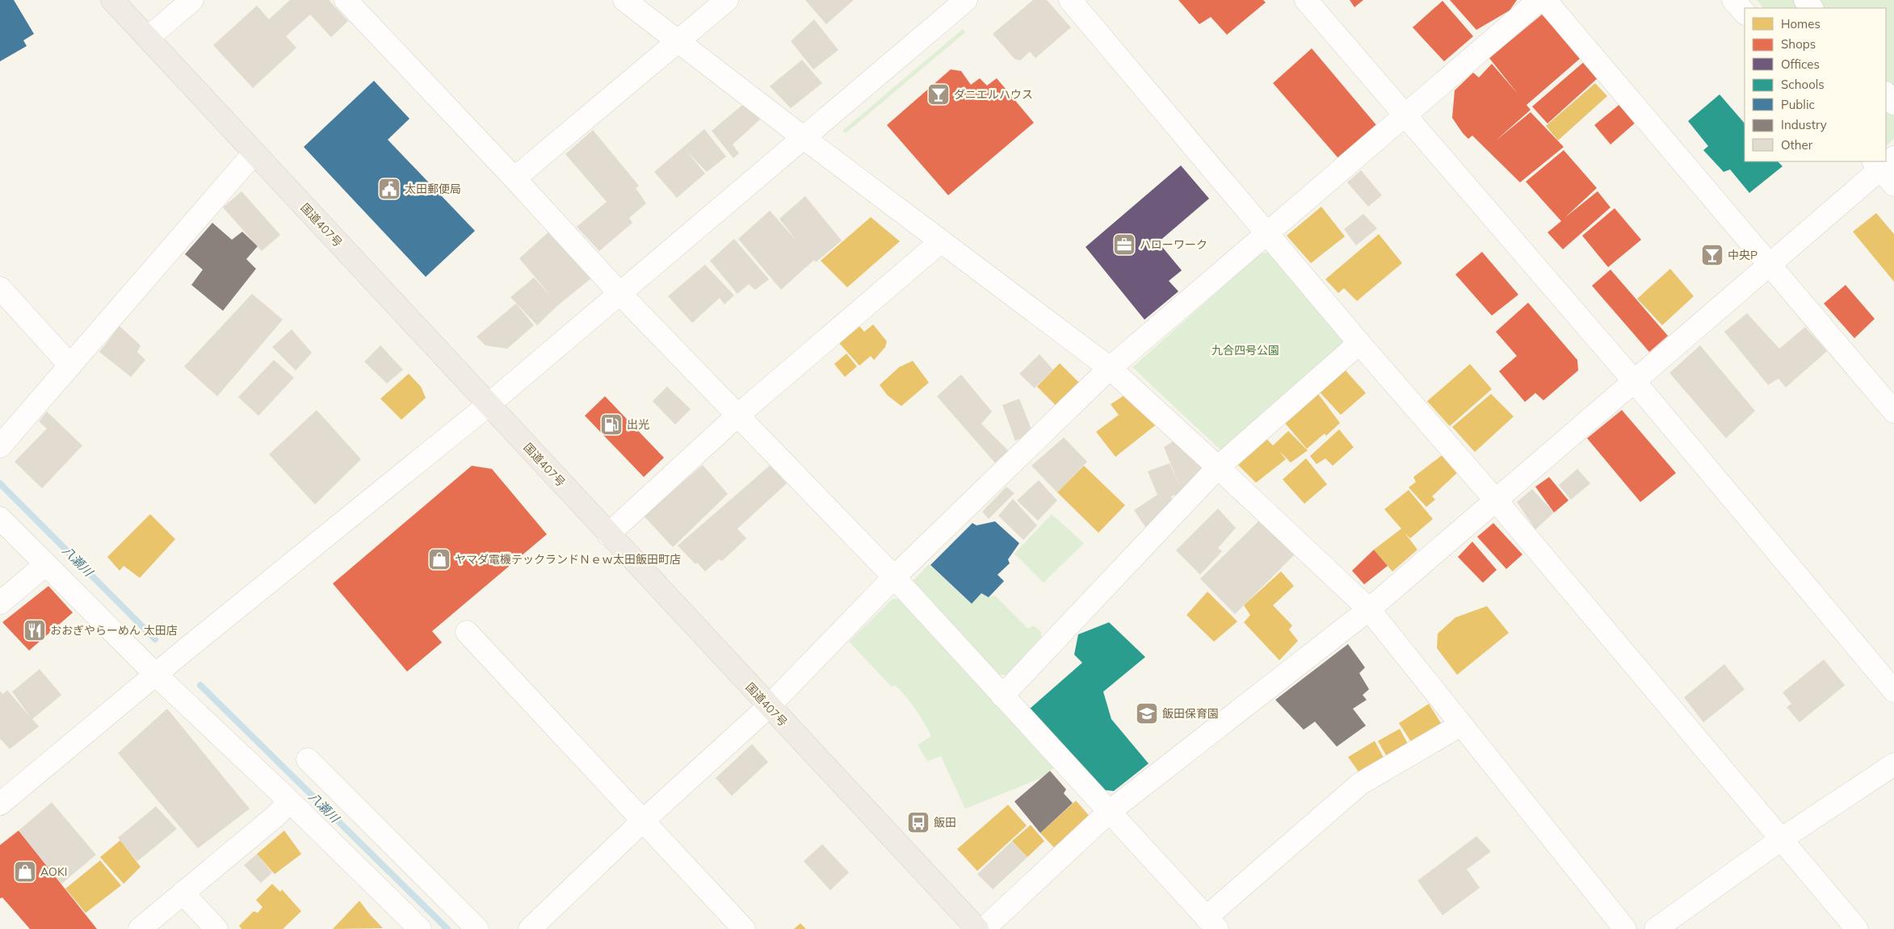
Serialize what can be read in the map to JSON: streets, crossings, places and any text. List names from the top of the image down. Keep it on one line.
{"streets":{"highway":["国道407号"]},"water":["八瀬川"],"parks":["九合四号公園"],"places":{"bar":["ダニエルハウス","中央P"],"public building":["太田郵便局"],"office":["ハローワーク"],"fuel station":["出光"],"shop":["ヤマダ電機テックランドＮｅｗ太田飯田町店","AOKI"],"restaurant":["おおぎやらーめん 太田店"],"school or university":["飯田保育園"],"bus stop":["飯田"]},"legend":["Homes","Shops","Offices","Schools","Public","Industry","Other"]}
